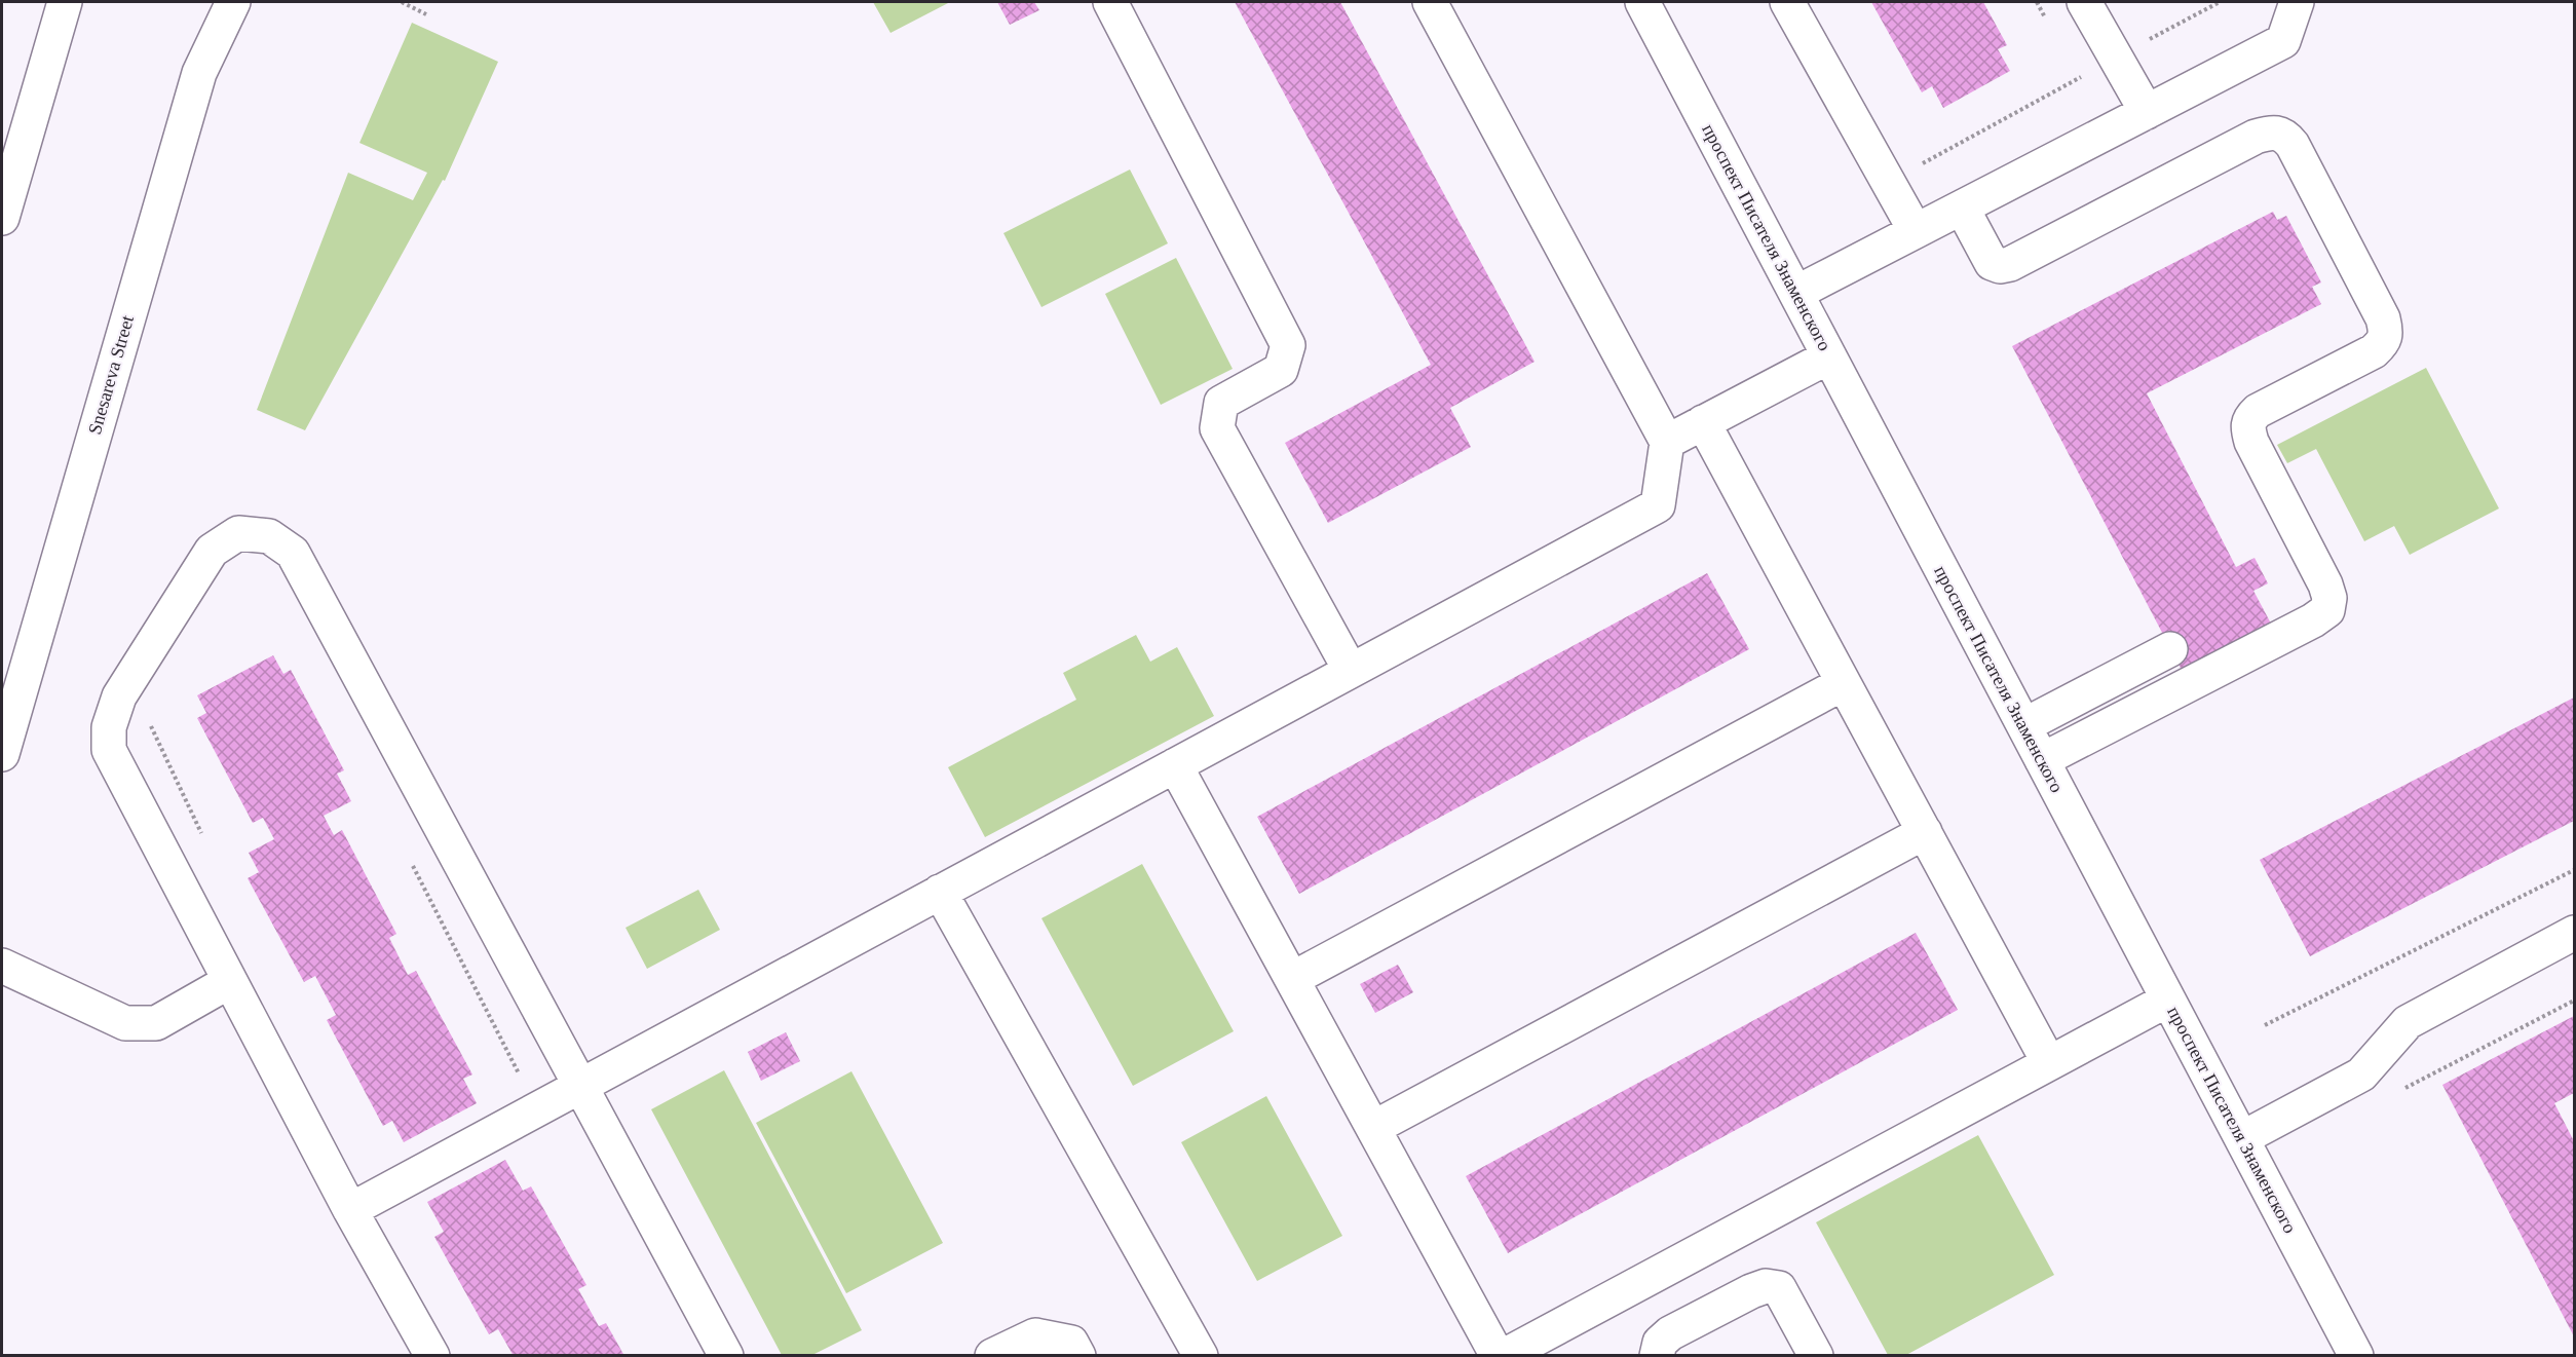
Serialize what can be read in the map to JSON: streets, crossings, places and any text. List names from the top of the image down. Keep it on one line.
{"streets":{"street":["проспект Писателя Знаменского","Snesareva Street"]}}
